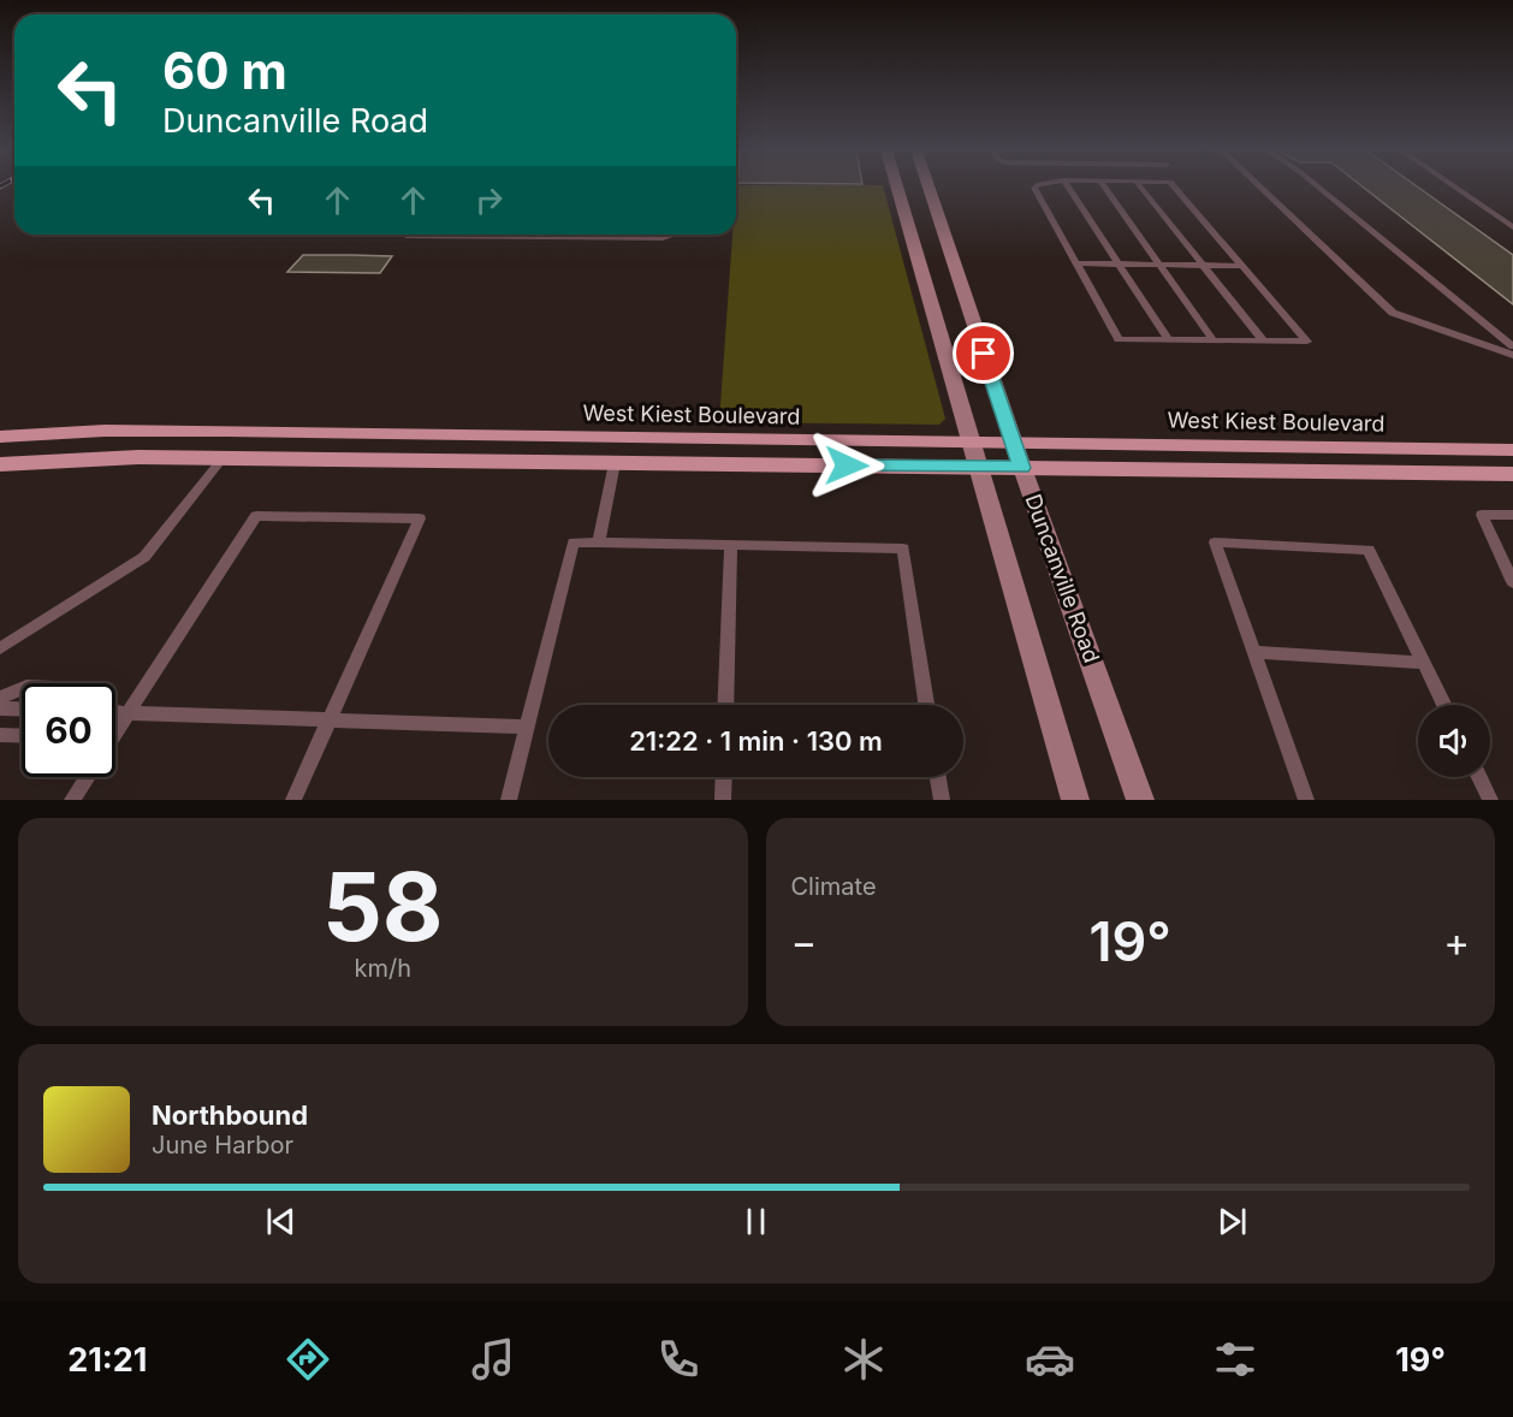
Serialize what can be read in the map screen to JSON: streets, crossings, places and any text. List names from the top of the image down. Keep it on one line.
{"streets":{"main road":["West Kiest Boulevard","Duncanville Road"]},"crossings":[["West Kiest Boulevard","Duncanville Road"]],"page":{"turn":["60 m","Duncanville Road"],"limit":"60","trip":"21:22 · 1 min · 130 m","tile":[["58","km/h"],"Climate"],"heat":["−","19°","+"],"song":["Northbound","June Harbor"],"tabs":["21:21","19°"]}}
